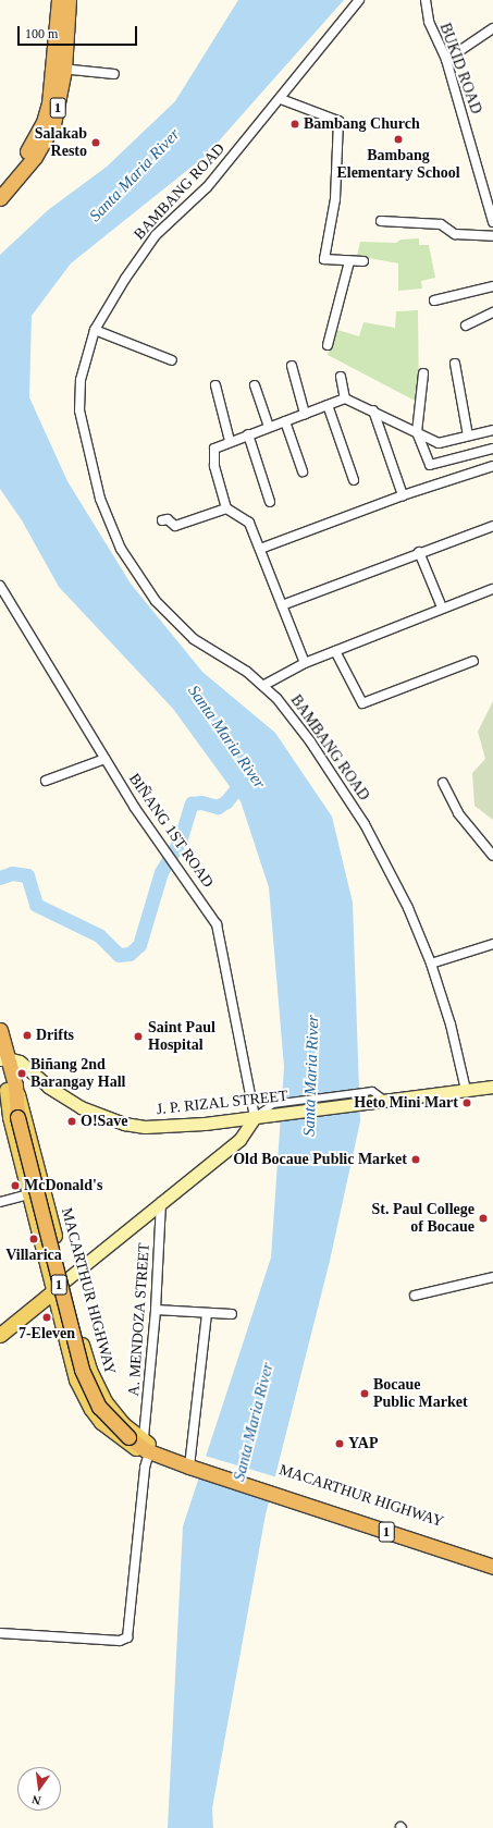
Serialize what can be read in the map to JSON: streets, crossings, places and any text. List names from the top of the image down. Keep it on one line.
{"streets":{"highway":["1","MACARTHUR HIGHWAY"],"main road":["J. P. RIZAL STREET"],"street":["BUKID ROAD","BAMBANG ROAD","BIÑANG 1ST ROAD","A. MENDOZA STREET"]},"crossings":[["1","MACARTHUR HIGHWAY"],["1","A. MENDOZA STREET"],["BAMBANG ROAD","J. P. RIZAL STREET"],["BIÑANG 1ST ROAD","J. P. RIZAL STREET"],["J. P. RIZAL STREET","MACARTHUR HIGHWAY"],["MACARTHUR HIGHWAY","A. MENDOZA STREET"]],"water":["Santa Maria River"],"places":["Bambang Church","Bambang Elementary School","Salakab Resto","Drifts","Saint Paul Hospital","Biñang 2nd Barangay Hall","Heto Mini Mart","O!Save","Old Bocaue Public Market","McDonald's","St. Paul College of Bocaue","Villarica","7-Eleven","Bocaue Public Market","YAP"],"scale_bar":"100 m","north":"bottom"}
